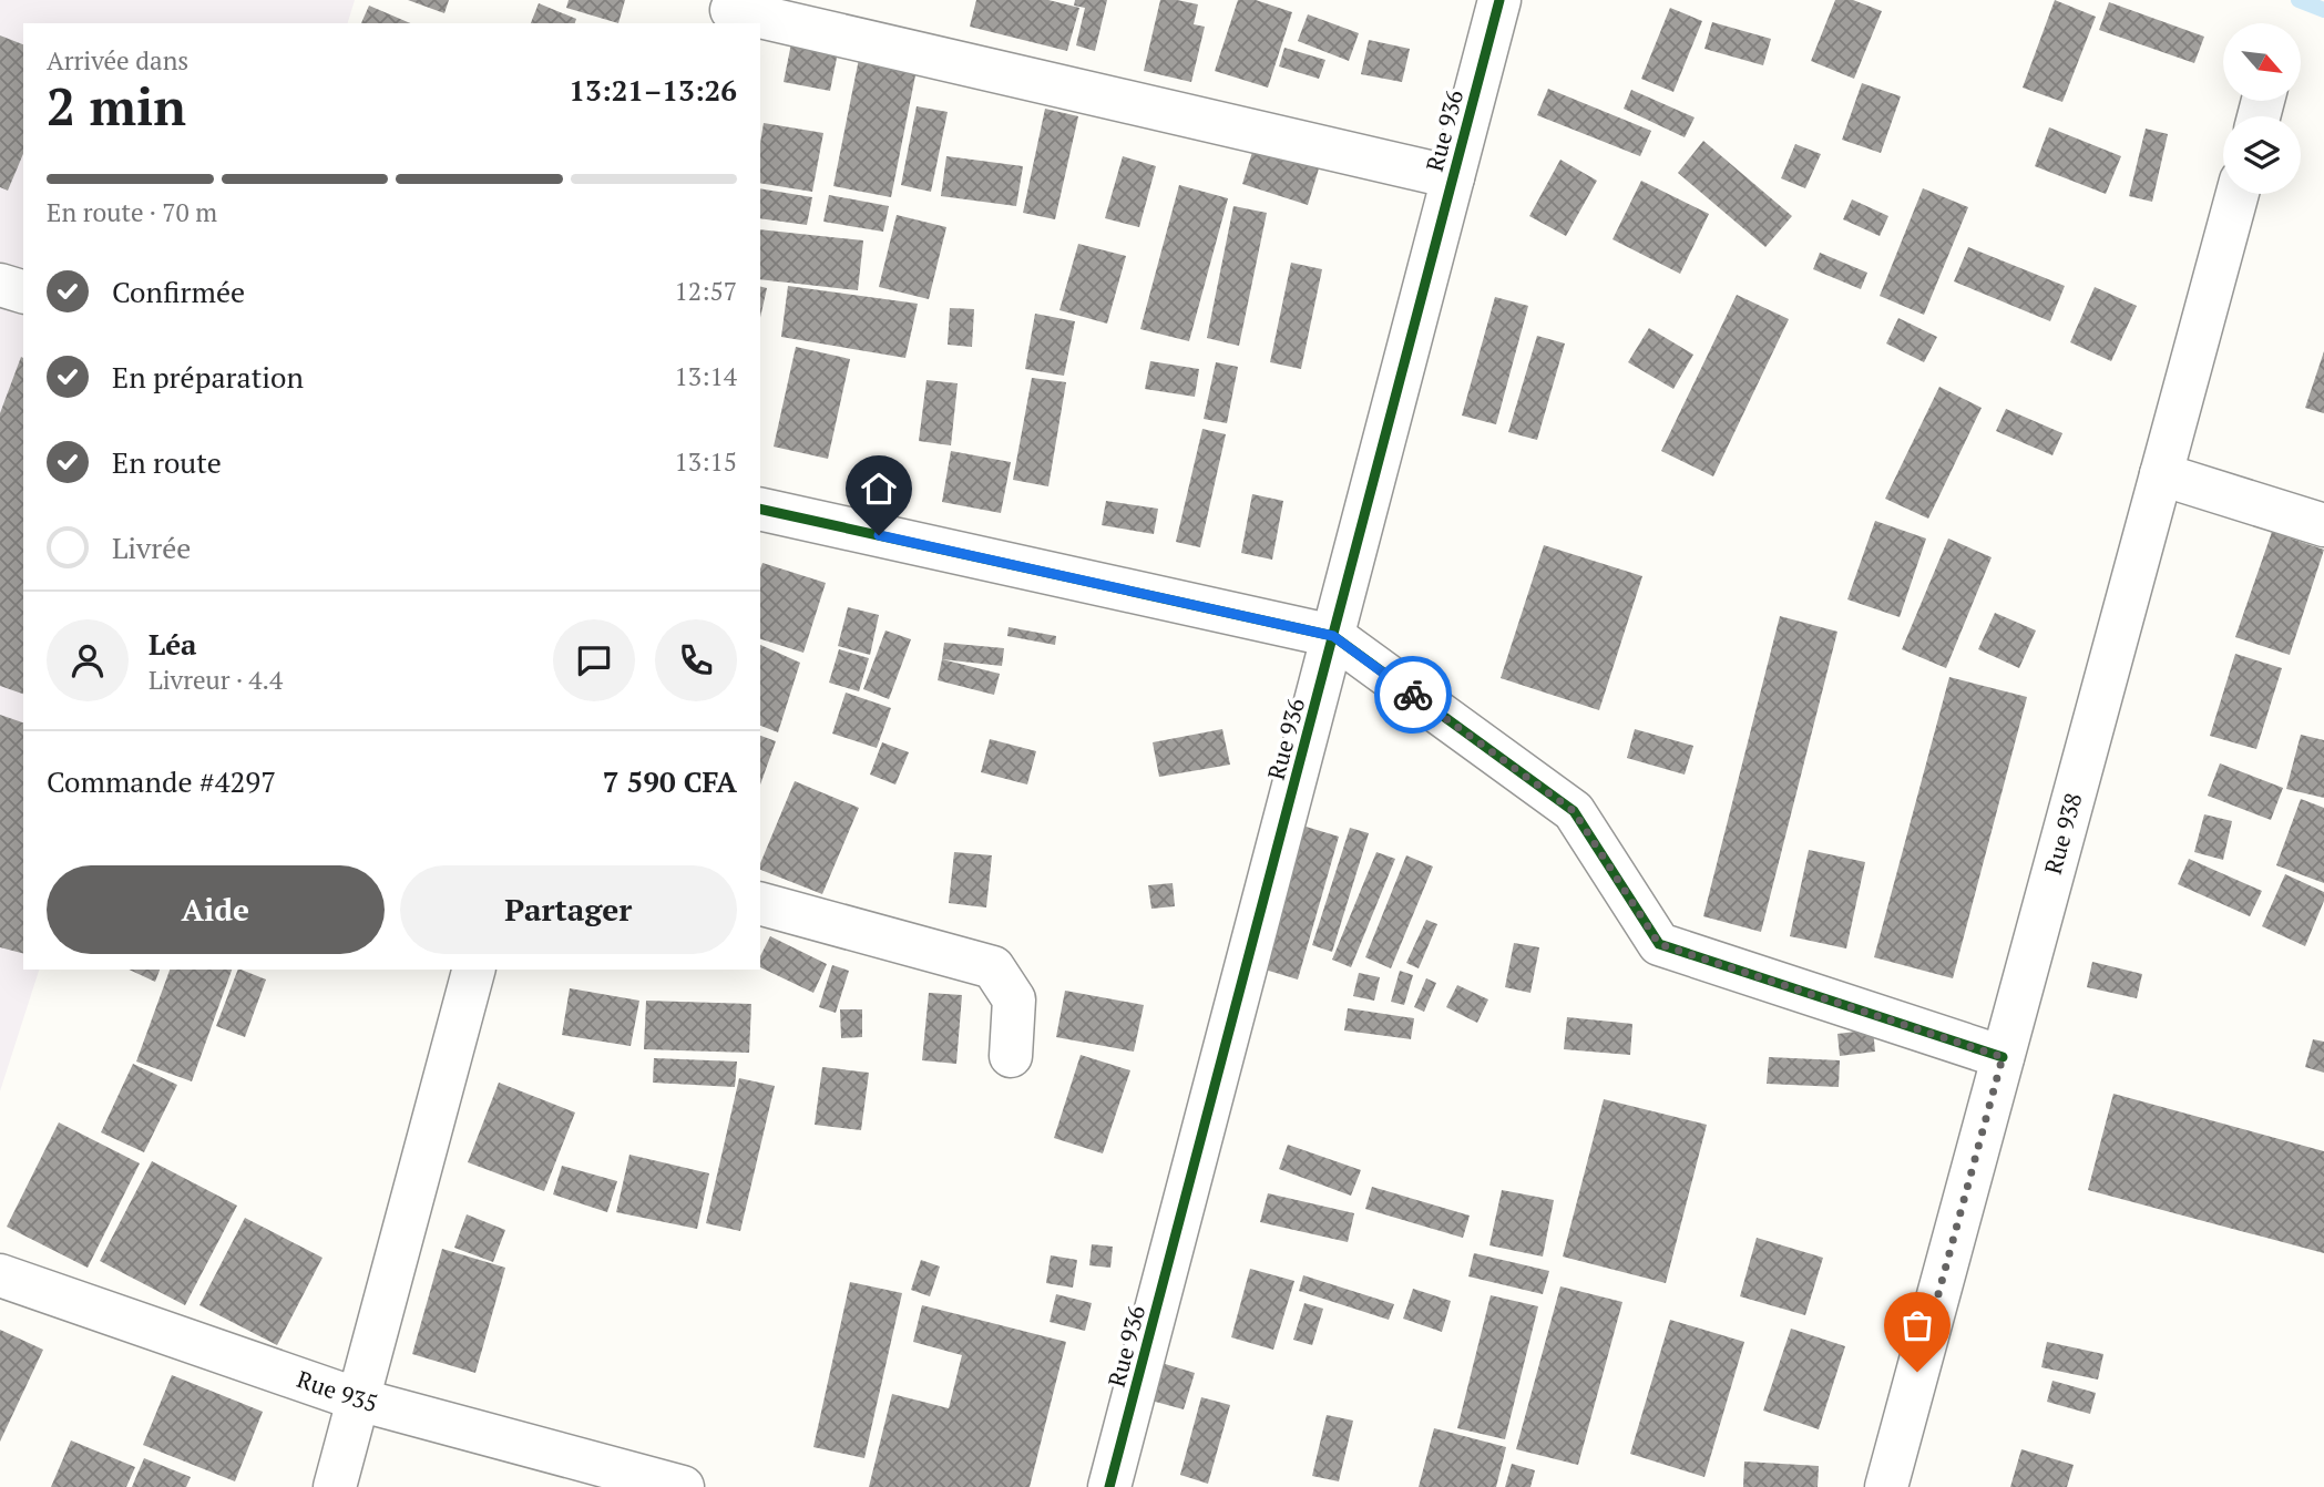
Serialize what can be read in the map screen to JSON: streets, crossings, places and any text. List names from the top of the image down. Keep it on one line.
{"streets":{"street":["Rue 936","Rue 938","Rue 935"]},"north":"bottom right","page":{"heading":["2 min","Arrivée dans","13:21–13:26"],"panel":["Léa","Livreur · 4.4","Commande #4297","7 590 CFA"],"bar":"En route · 70 m","list":[["Confirmée","12:57"],["En préparation","13:14"],["En route","13:15"],"Livrée"],"buttons":["Aide","Partager"]}}
